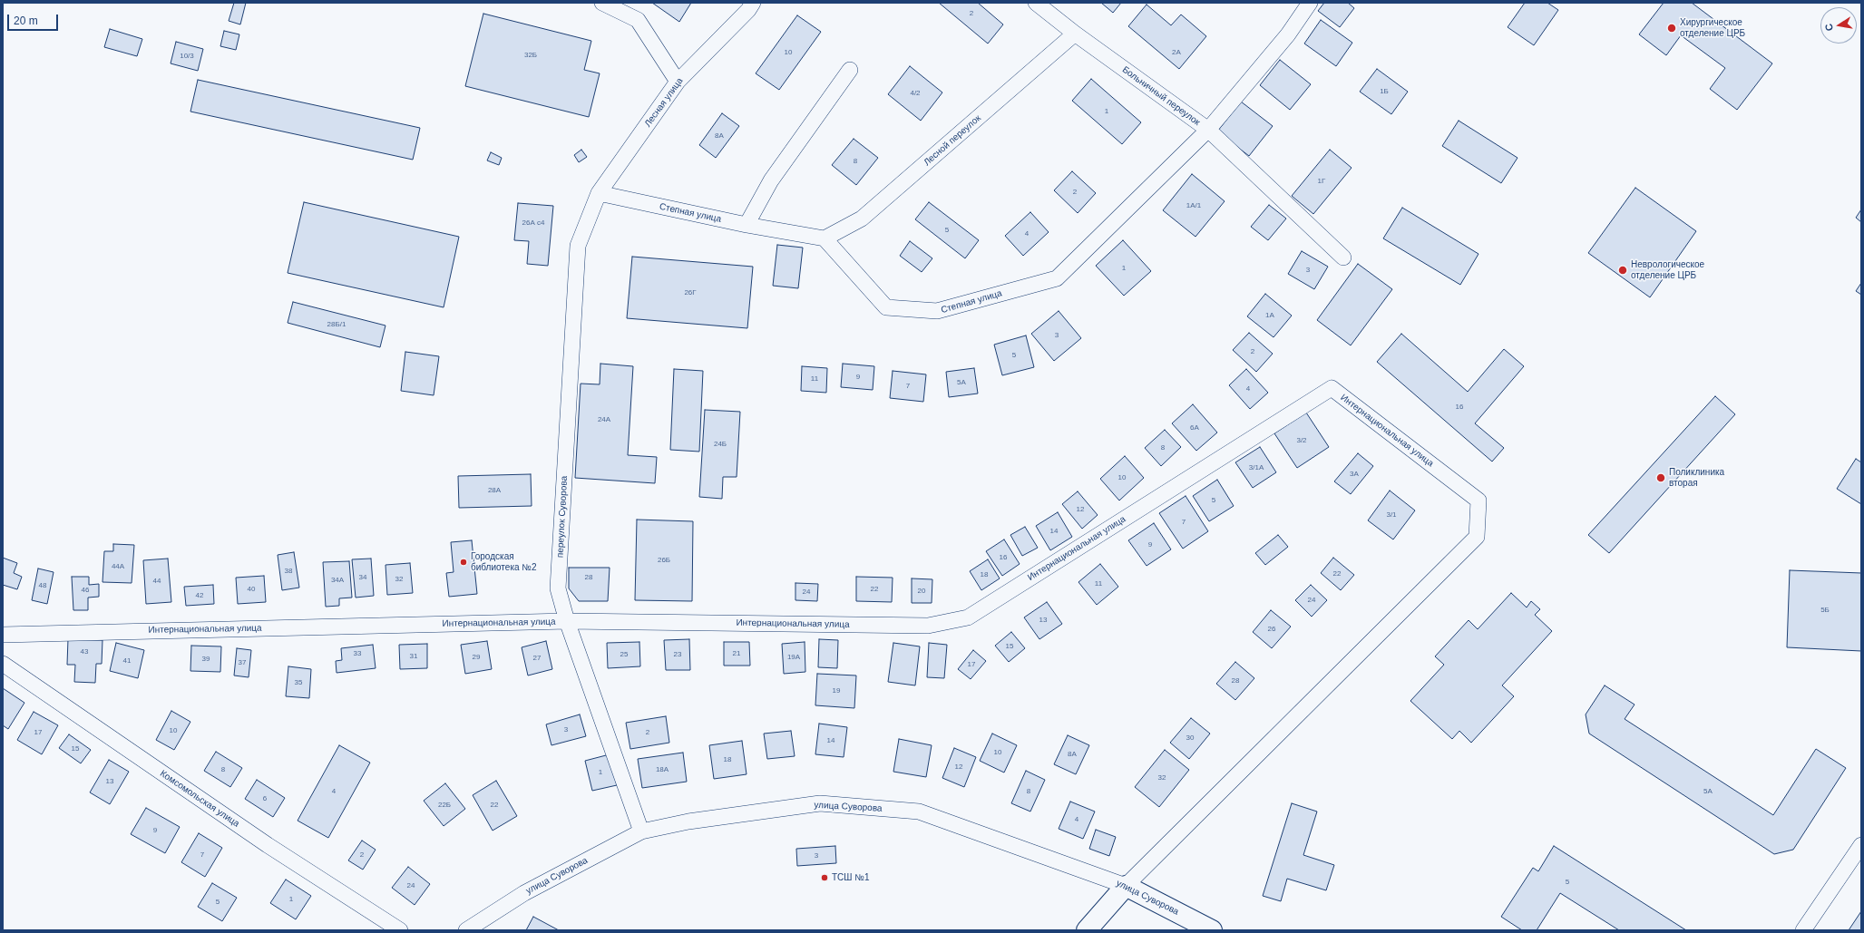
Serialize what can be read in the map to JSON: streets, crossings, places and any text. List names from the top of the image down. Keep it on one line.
{"streets":{"street":["Больничный переулок","Лесная улица","Лесной переулок","Степная улица","Интернациональная улица","переулок Суворова","Комсомольская улица","улица Суворова"]},"crossings":[["Больничный переулок","Лесной переулок"],["Больничный переулок","Степная улица"],["Лесная улица","Степная улица"],["Лесная улица","переулок Суворова"],["Лесной переулок","Степная улица"],["Степная улица","переулок Суворова"],["Интернациональная улица","переулок Суворова"],["Интернациональная улица","улица Суворова"],["переулок Суворова","улица Суворова"]],"places":["Хирургическое отделение ЦРБ","Неврологическое отделение ЦРБ","Поликлиника вторая","Городская библиотека №2","ТСШ №1"],"house_numbers":["2","10","2А","32Б","10/3","1Б","4/2","1","8А","8","1Г","2","1А/1","26А с4","5","4","1","3","26Г","1А","28Б/1","3","2","5","9","11","5А","7","4","16","24А","6А","3/2","24Б","8","3/1А","3А","10","28А","5","12","3/1","7","14","9","16","26Б","44А","38","22","18","34","28","32","34А","44","11","48","40","22","46","20","24","42","24","5Б","13","26","15","43","33","21","25","23","31","29","19А","27","39","41","37","17","28","35","19","3","10","17","2","30","14","15","10","8А","18","12","8","18А","1","32","13","4","8","5А","6","22Б","22","4","9","7","2","3","5","24","1","5"],"scale_bar":"20 m","north":"left"}
